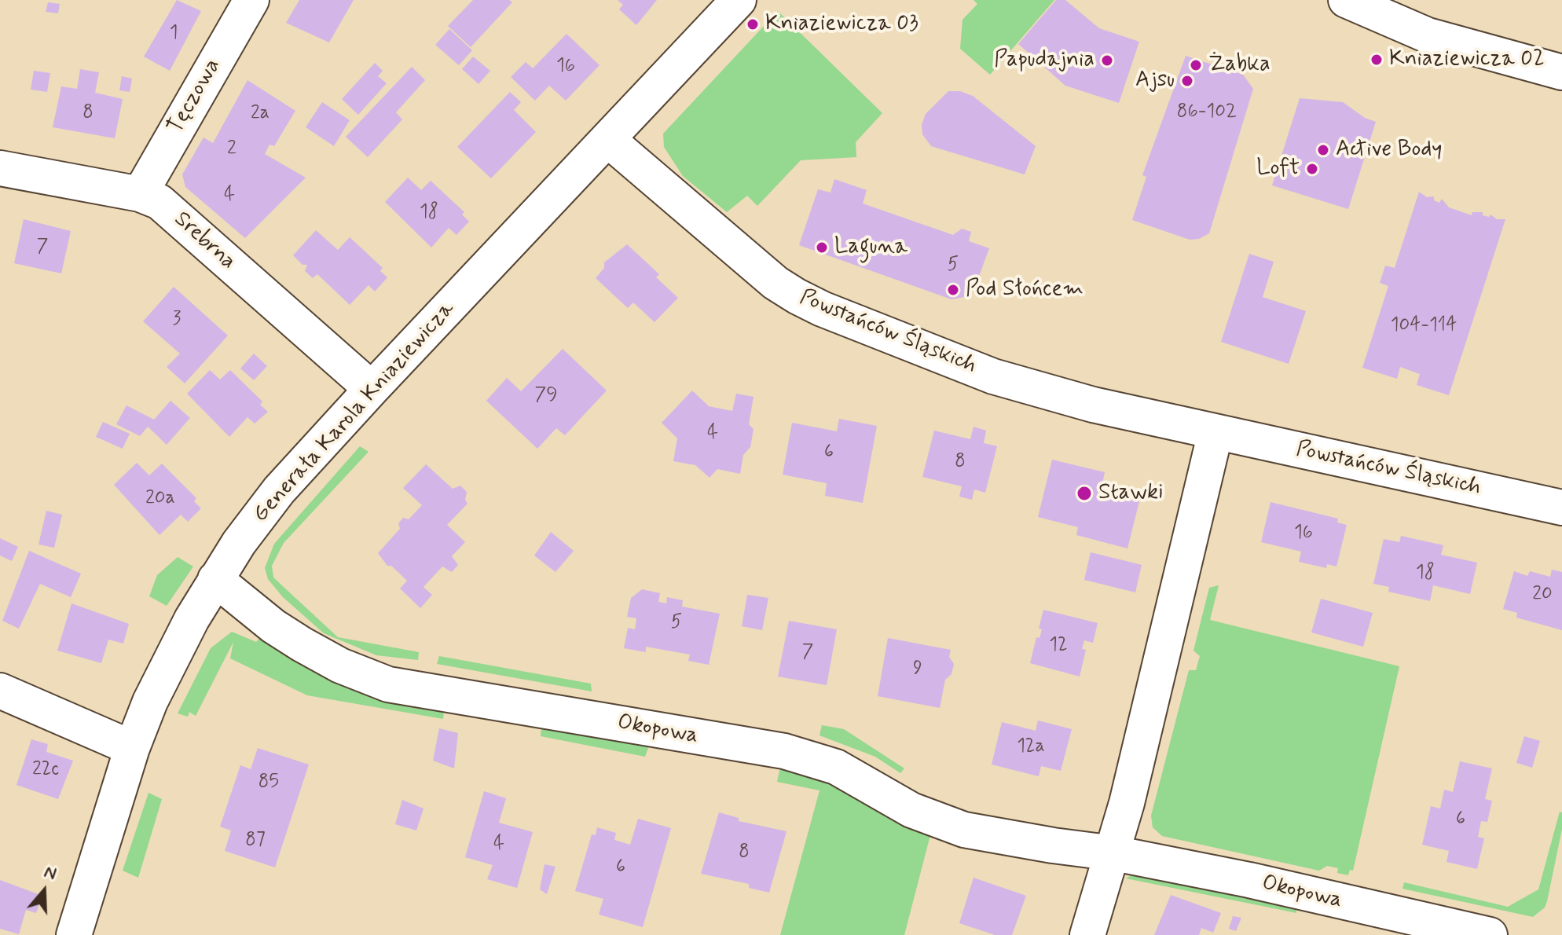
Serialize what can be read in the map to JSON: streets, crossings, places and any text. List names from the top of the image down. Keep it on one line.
{"streets":{"street":["Tęczowa","Srebrna","Powstańców Śląskich","Generała Karola Kniaziewicza","Okopowa"]},"crossings":[["Tęczowa","Srebrna"],["Srebrna","Generała Karola Kniaziewicza"],["Powstańców Śląskich","Generała Karola Kniaziewicza"],["Generała Karola Kniaziewicza","Okopowa"]],"places":["Kniaziewicza 03","Kniaziewicza 02","Papudajnia","Żabka","Ajsu","Active Body","Loft","Laguna","Pod Słońcem","Stawki"],"house_numbers":["1","16","86-102","8","2a","2","4","18","7","5","3","104-114","79","4","6","8","20a","16","18","20","5","12","7","9","12a","22c","85","6","87","4","8","6"],"north":"top"}
